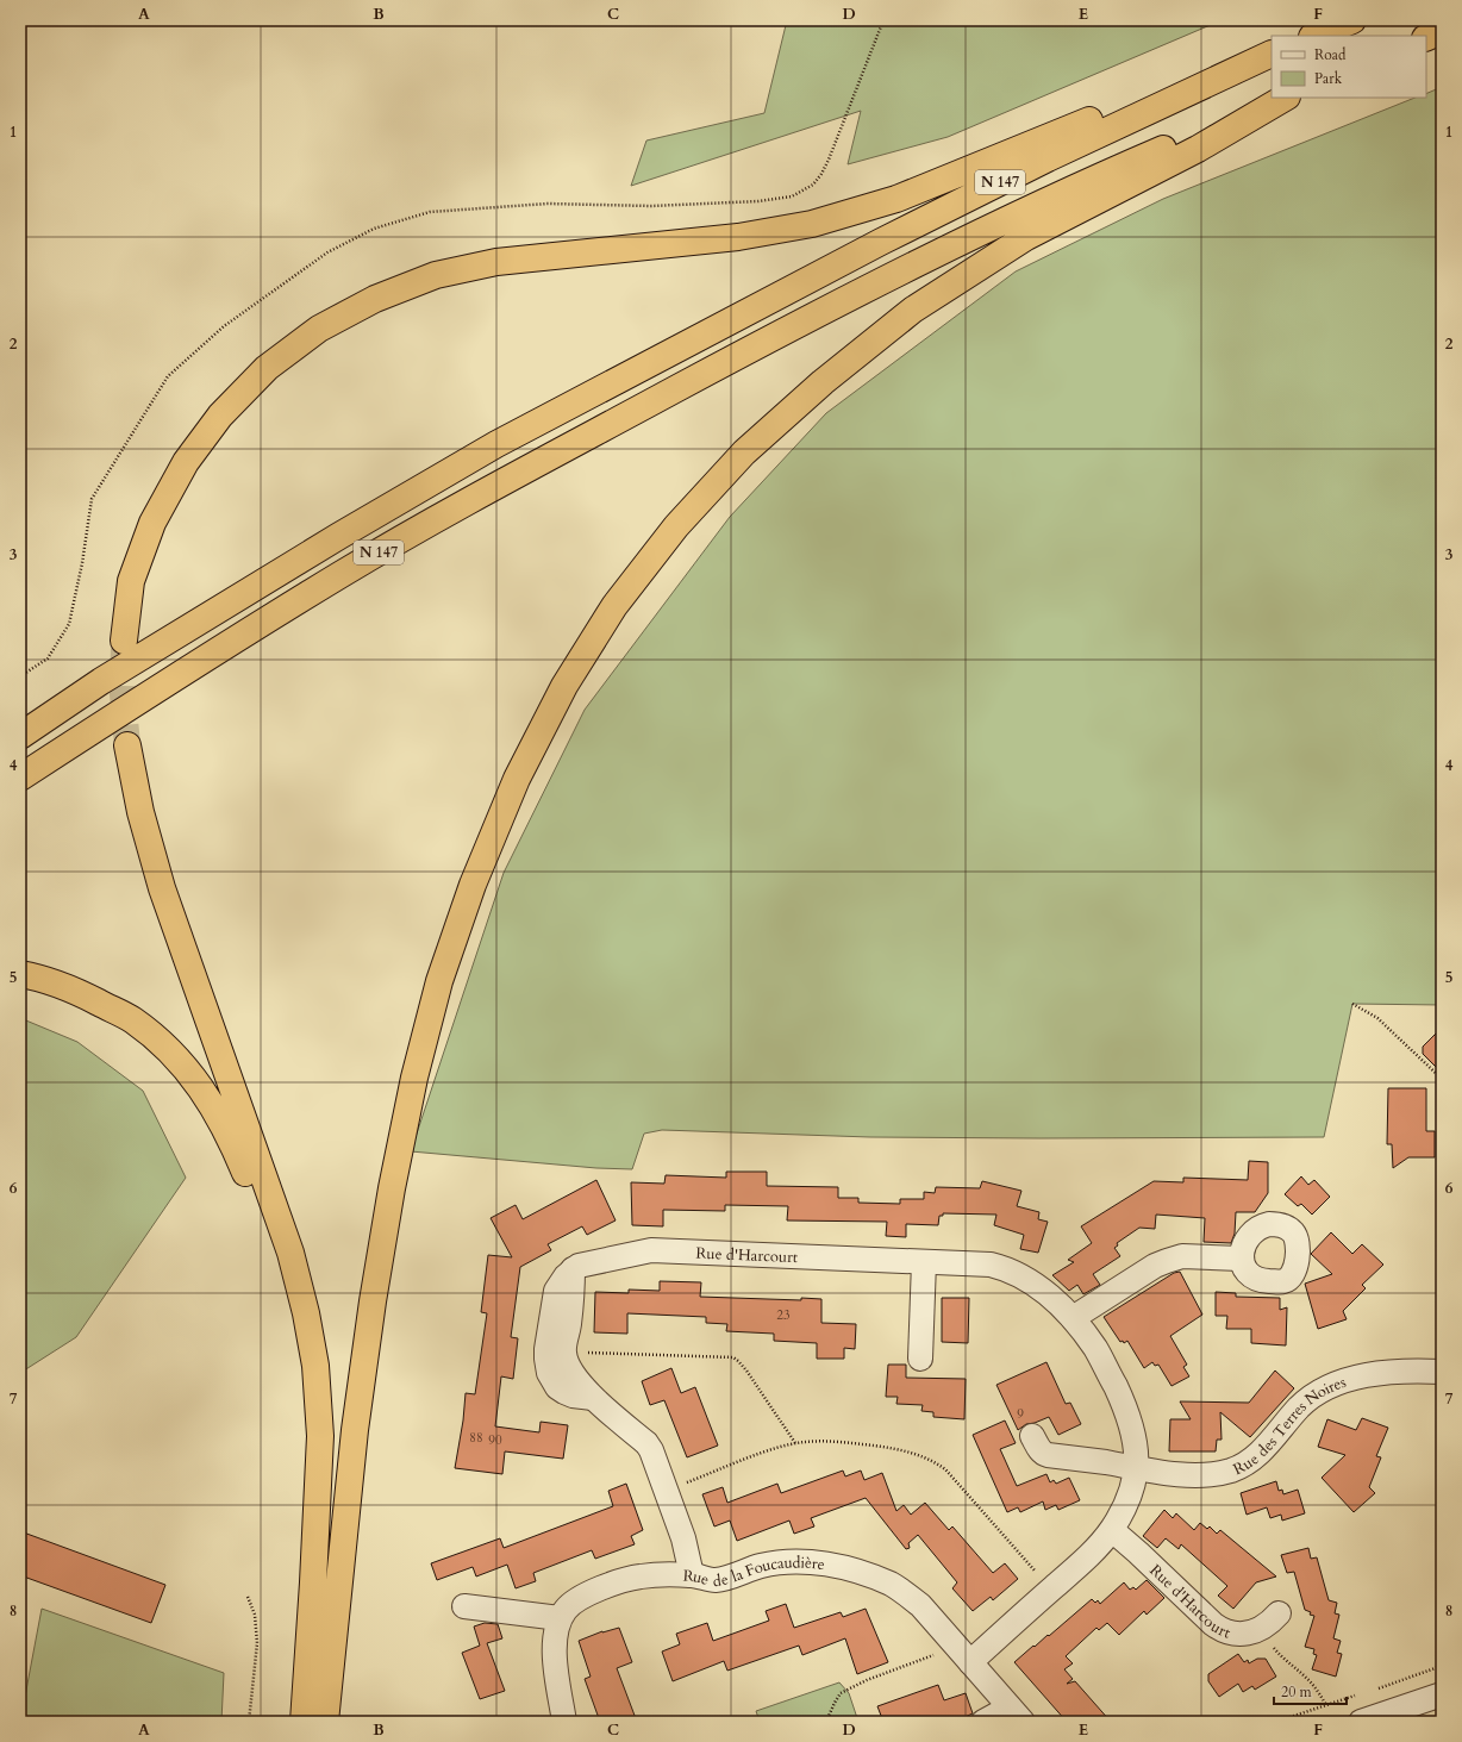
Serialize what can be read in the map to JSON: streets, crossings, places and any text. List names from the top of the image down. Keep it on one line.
{"streets":{"highway":["N 147"],"street":["Rue d'Harcourt","Rue des Terres Noires","Rue de la Foucaudière"]},"crossings":[["Rue d'Harcourt","Rue des Terres Noires"],["Rue d'Harcourt","Rue de la Foucaudière"]],"house_numbers":["23","9","88","90"],"legend":["Road","Park"],"scale_bar":"20 m","grid":{"columns":["A","B","C","D","E","F"],"rows":["1","2","3","4","5","6","7","8"]}}
